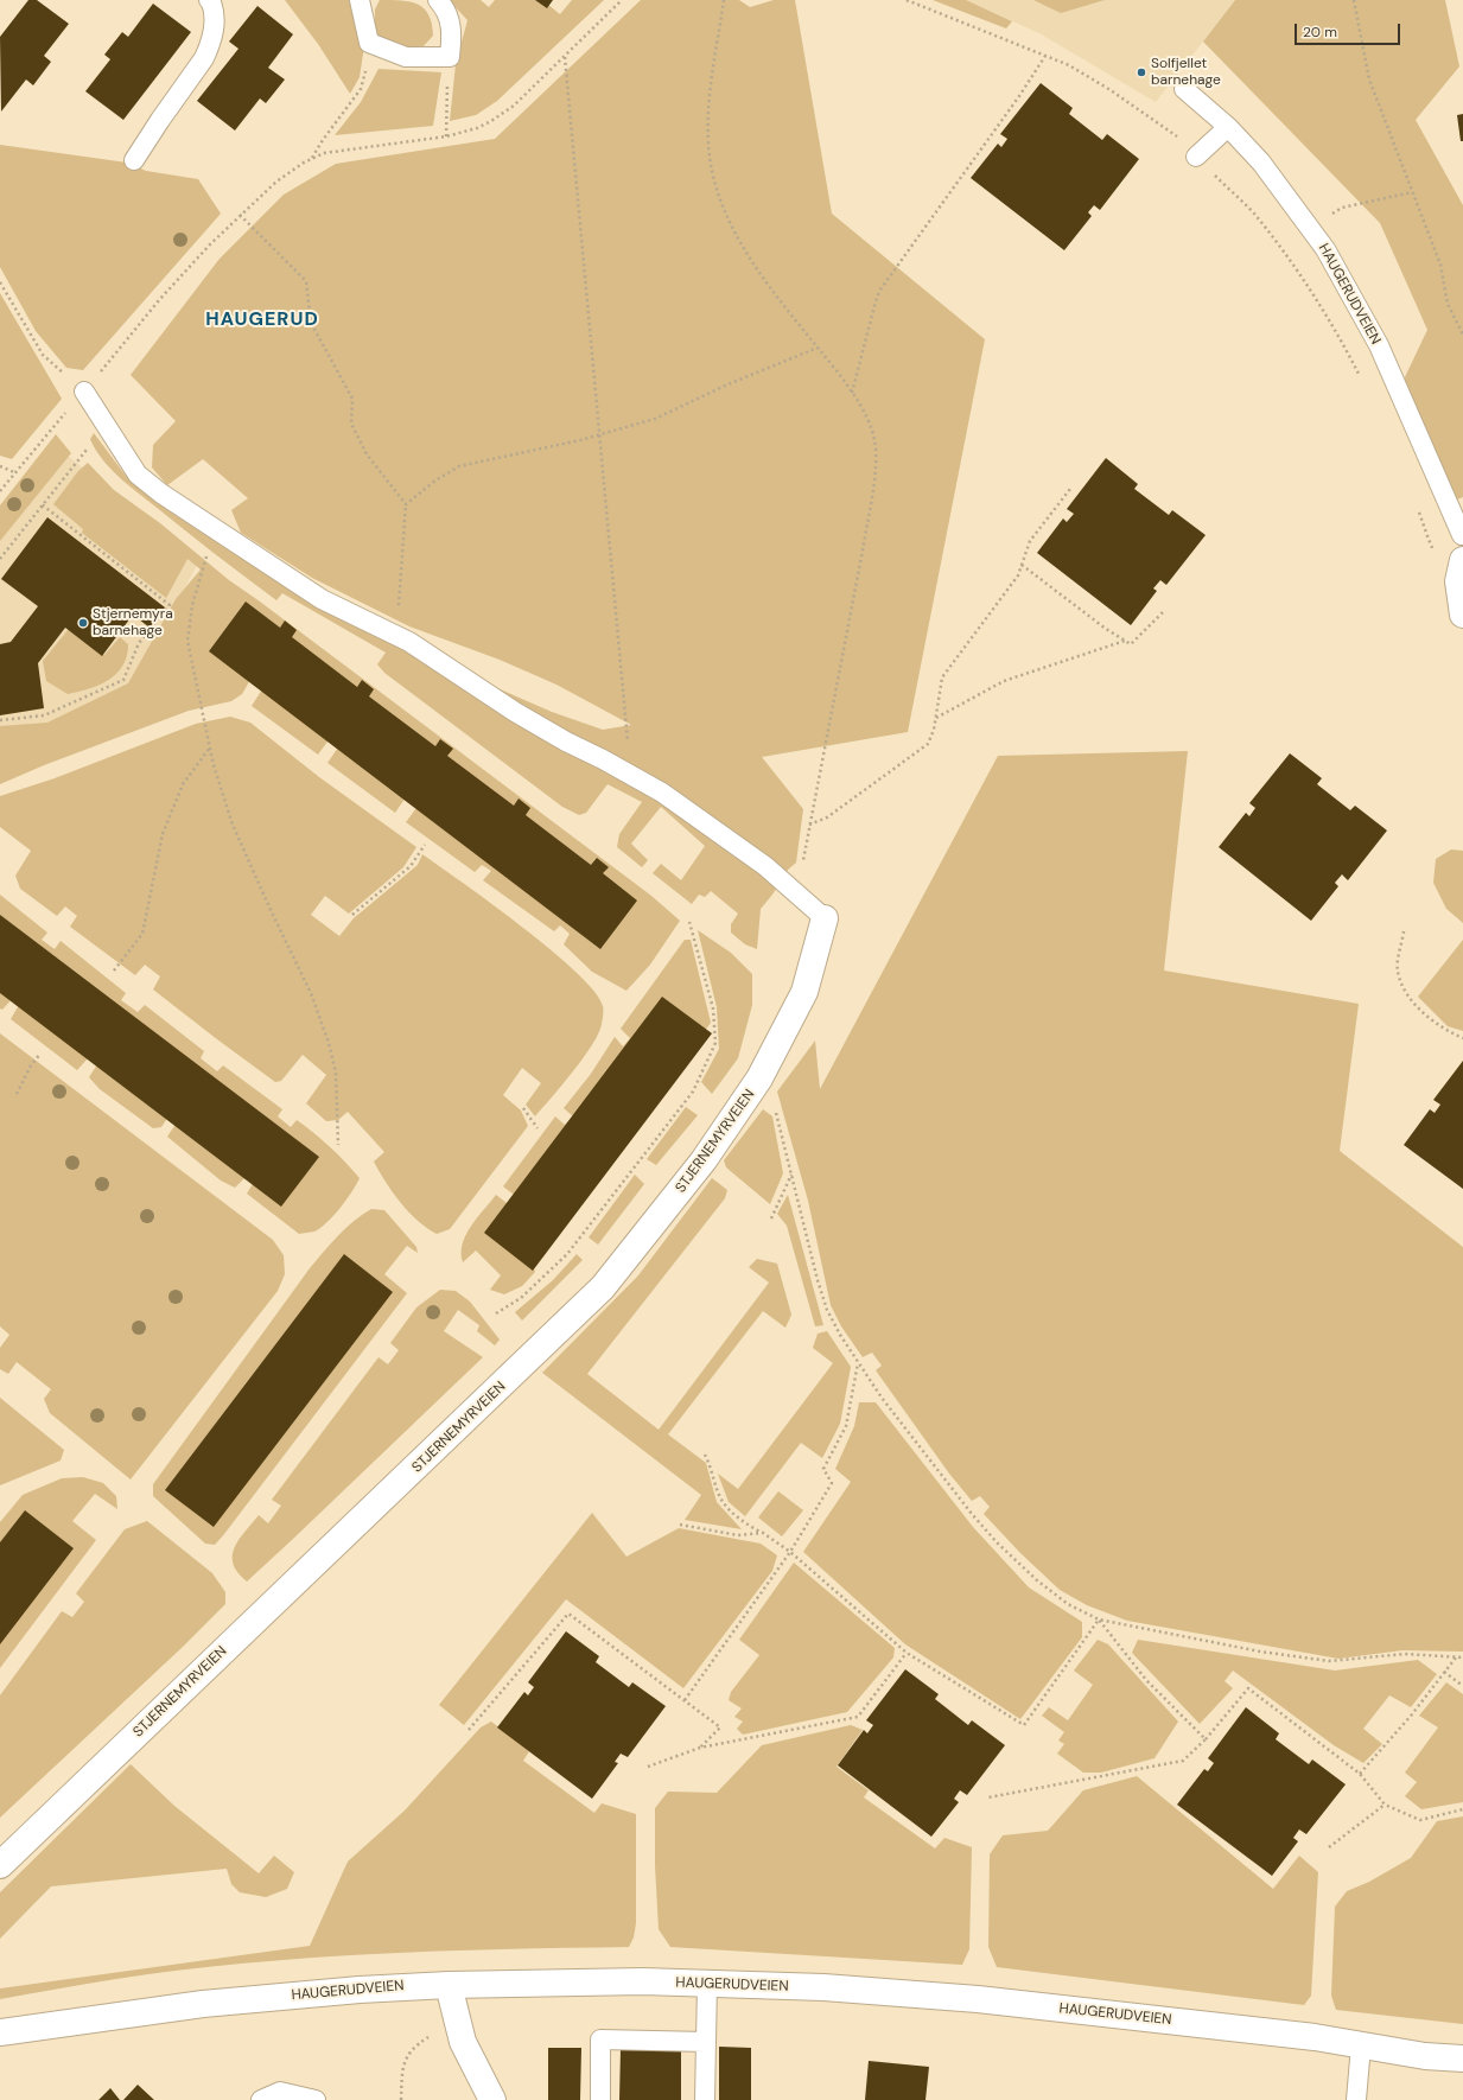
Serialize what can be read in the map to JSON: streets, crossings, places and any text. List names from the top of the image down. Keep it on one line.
{"streets":{"street":["HAUGERUDVEIEN","STJERNEMYRVEIEN"]},"districts":["HAUGERUD"],"places":["Solfjellet barnehage","Stjernemyra barnehage"],"scale_bar":"20 m"}
